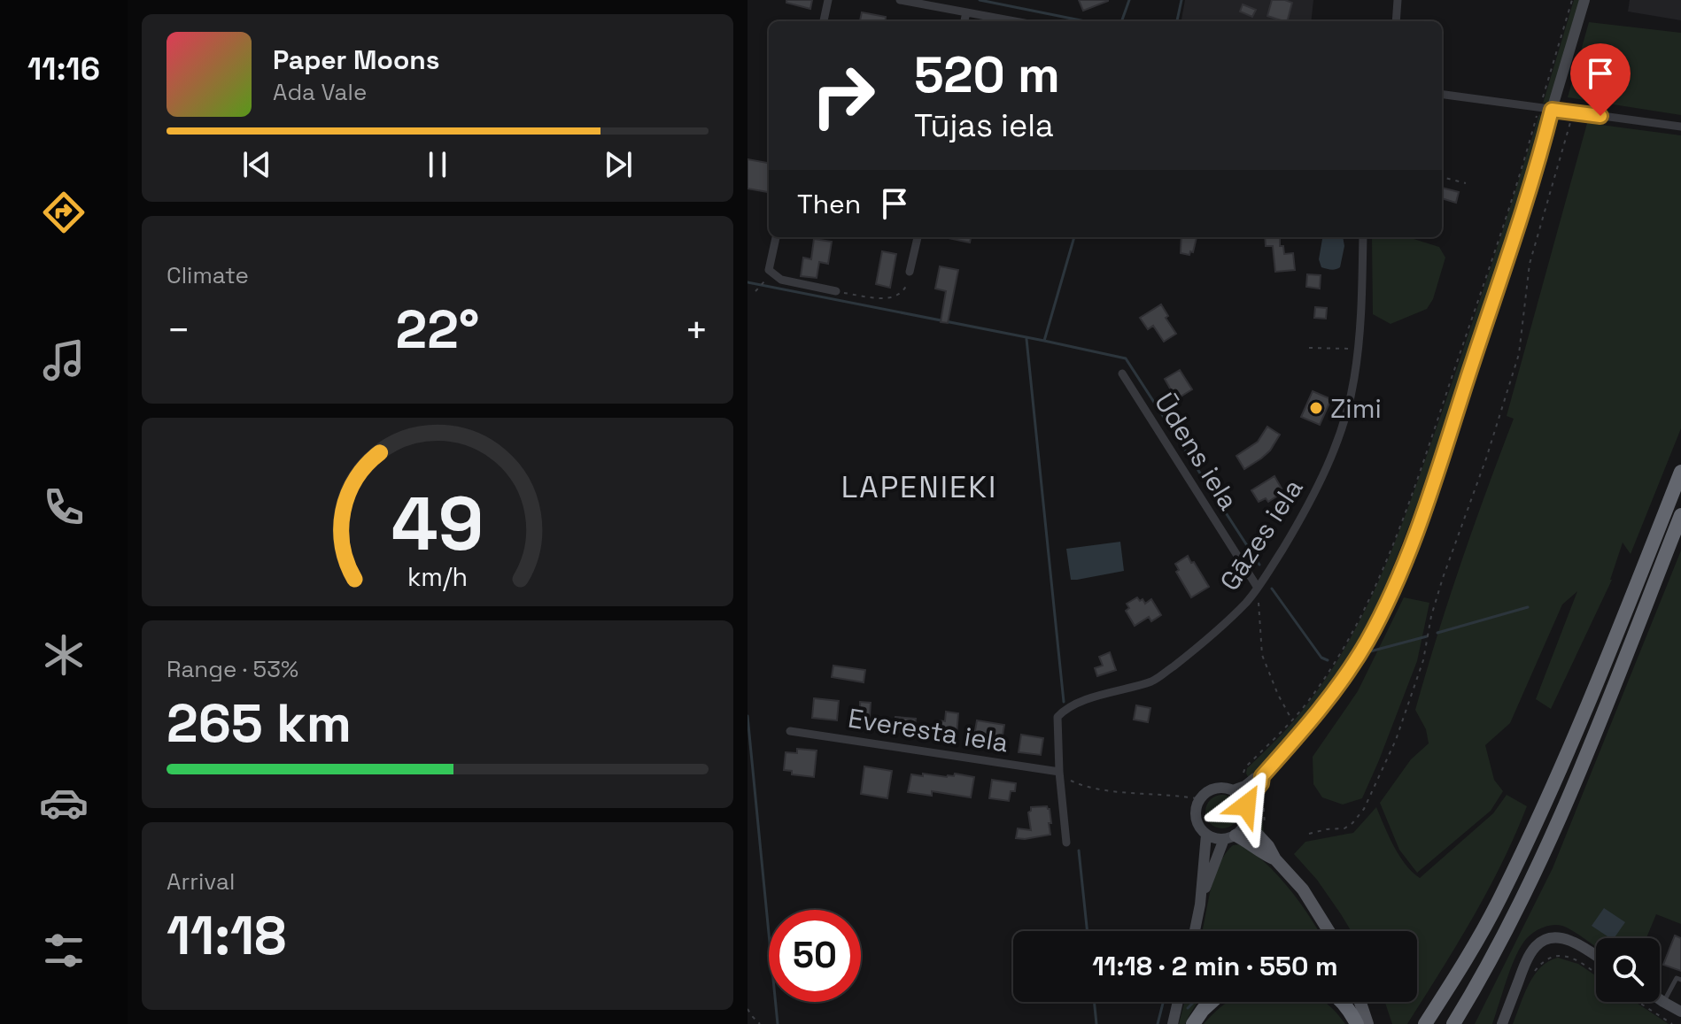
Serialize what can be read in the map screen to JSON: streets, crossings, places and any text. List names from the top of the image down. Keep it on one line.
{"streets":{"street":["Ūdens iela","Gāzes iela","Everesta iela"]},"crossings":[["Ūdens iela","Gāzes iela"],["Gāzes iela","Everesta iela"]],"districts":["LAPENIEKI"],"places":["Zimi"],"page":{"tabs":"11:16","turn":["520 m","Tūjas iela"],"song":["Paper Moons","Ada Vale"],"then":"Then","tile":["Climate",["Range · 53%","265 km"],["Arrival","11:18"]],"heat":["−","22°","+"],"limit":"50","trip":"11:18 · 2 min · 550 m","gauge":["49","km/h"]}}
